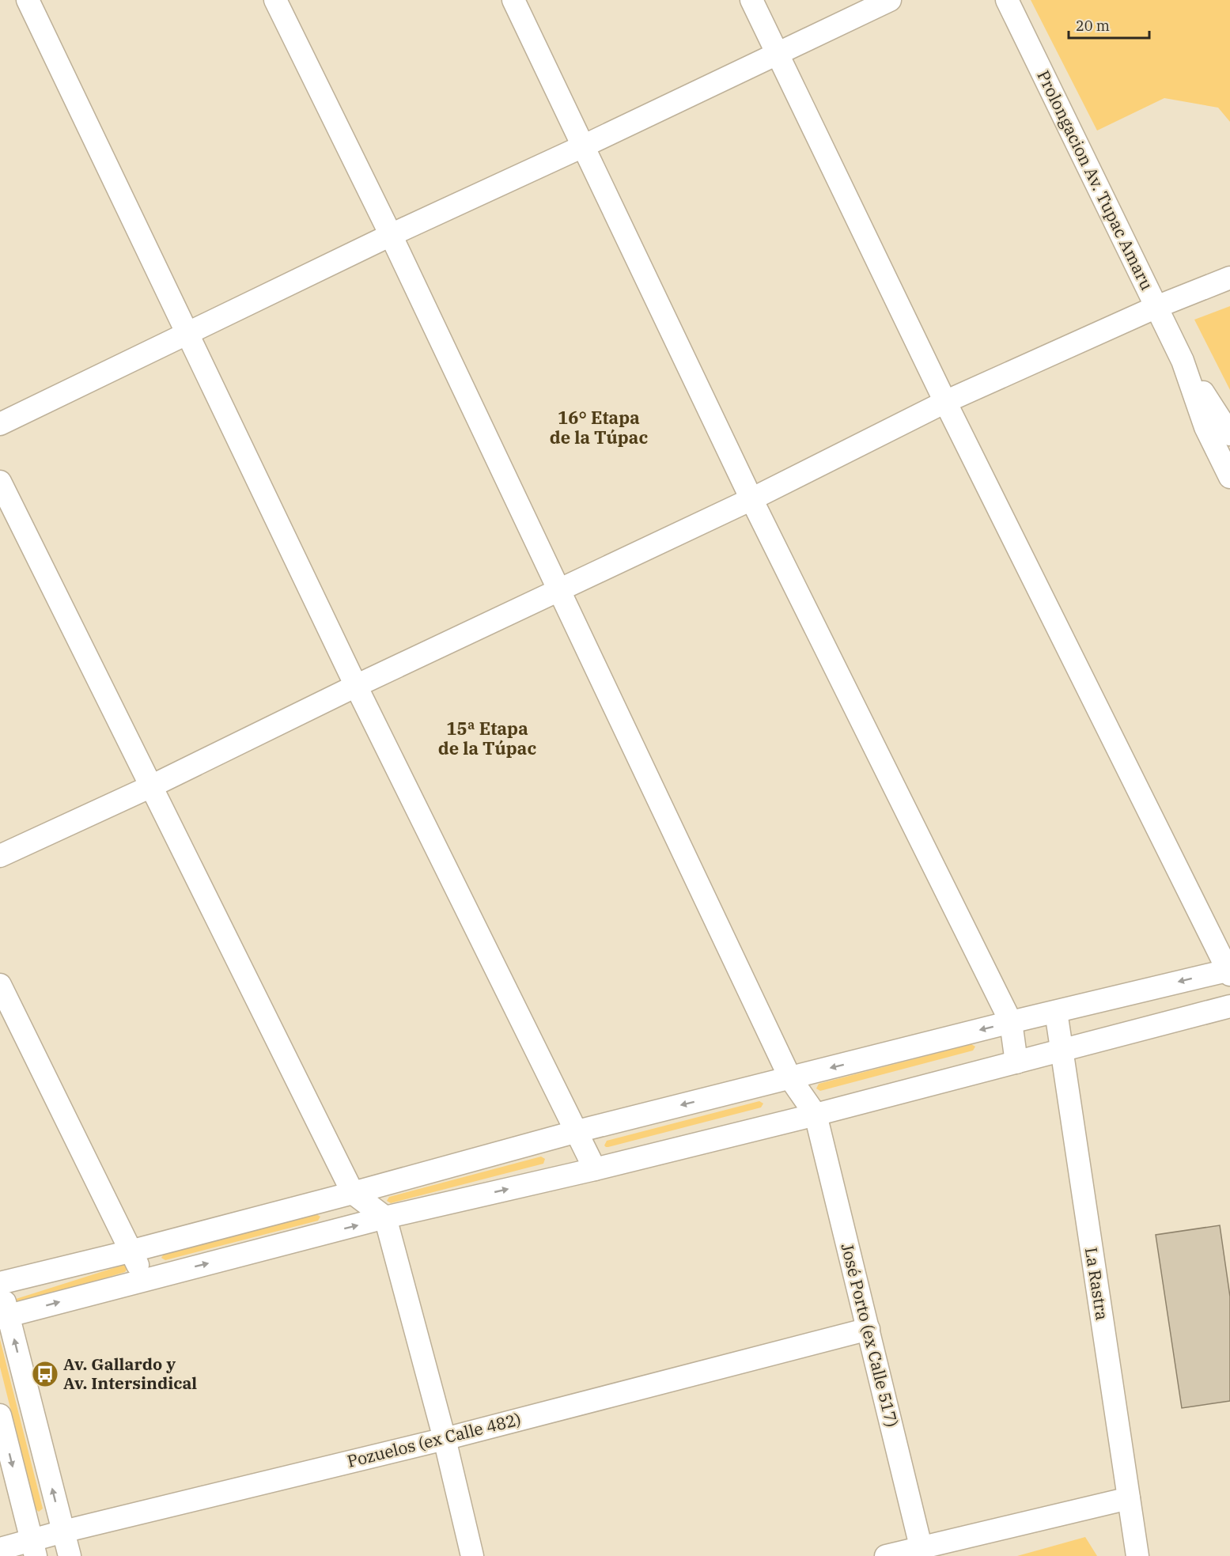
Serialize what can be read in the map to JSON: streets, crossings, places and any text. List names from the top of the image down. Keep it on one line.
{"streets":{"street":["Prolongacion Av. Tupac Amaru","La Rastra","José Porto (ex Calle 517)","Pozuelos (ex Calle 482)"]},"crossings":[["José Porto (ex Calle 517)","Pozuelos (ex Calle 482)"]],"districts":["16° Etapa de la Túpac","15ª Etapa de la Túpac"],"places":{"bus stop":["Av. Gallardo y Av. Intersindical"]},"scale_bar":"20 m"}
